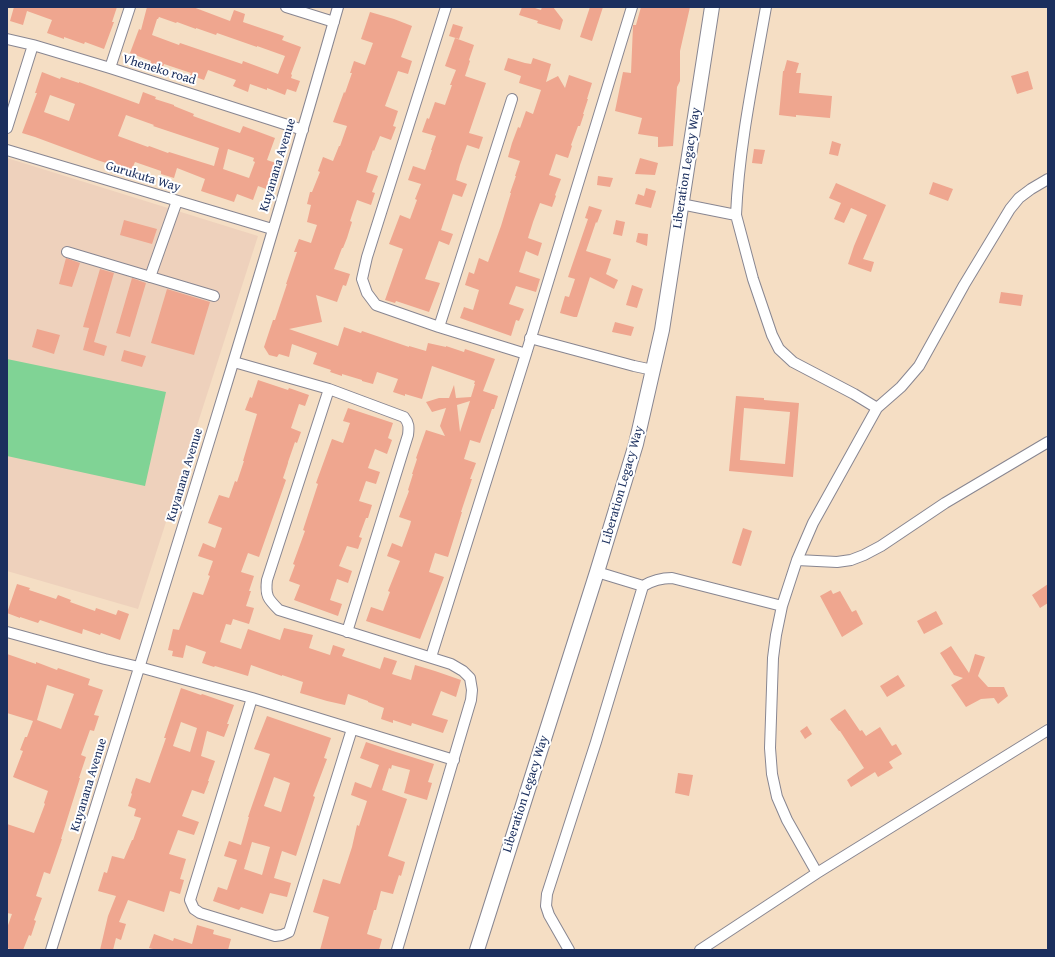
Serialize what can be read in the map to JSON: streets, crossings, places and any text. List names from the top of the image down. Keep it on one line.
{"streets":{"main road":["Liberation Legacy Way"],"street":["Vheneko road","Kuyanana Avenue","Gurukuta Way"]},"crossings":[["Vheneko road","Kuyanana Avenue"],["Kuyanana Avenue","Gurukuta Way"]]}
